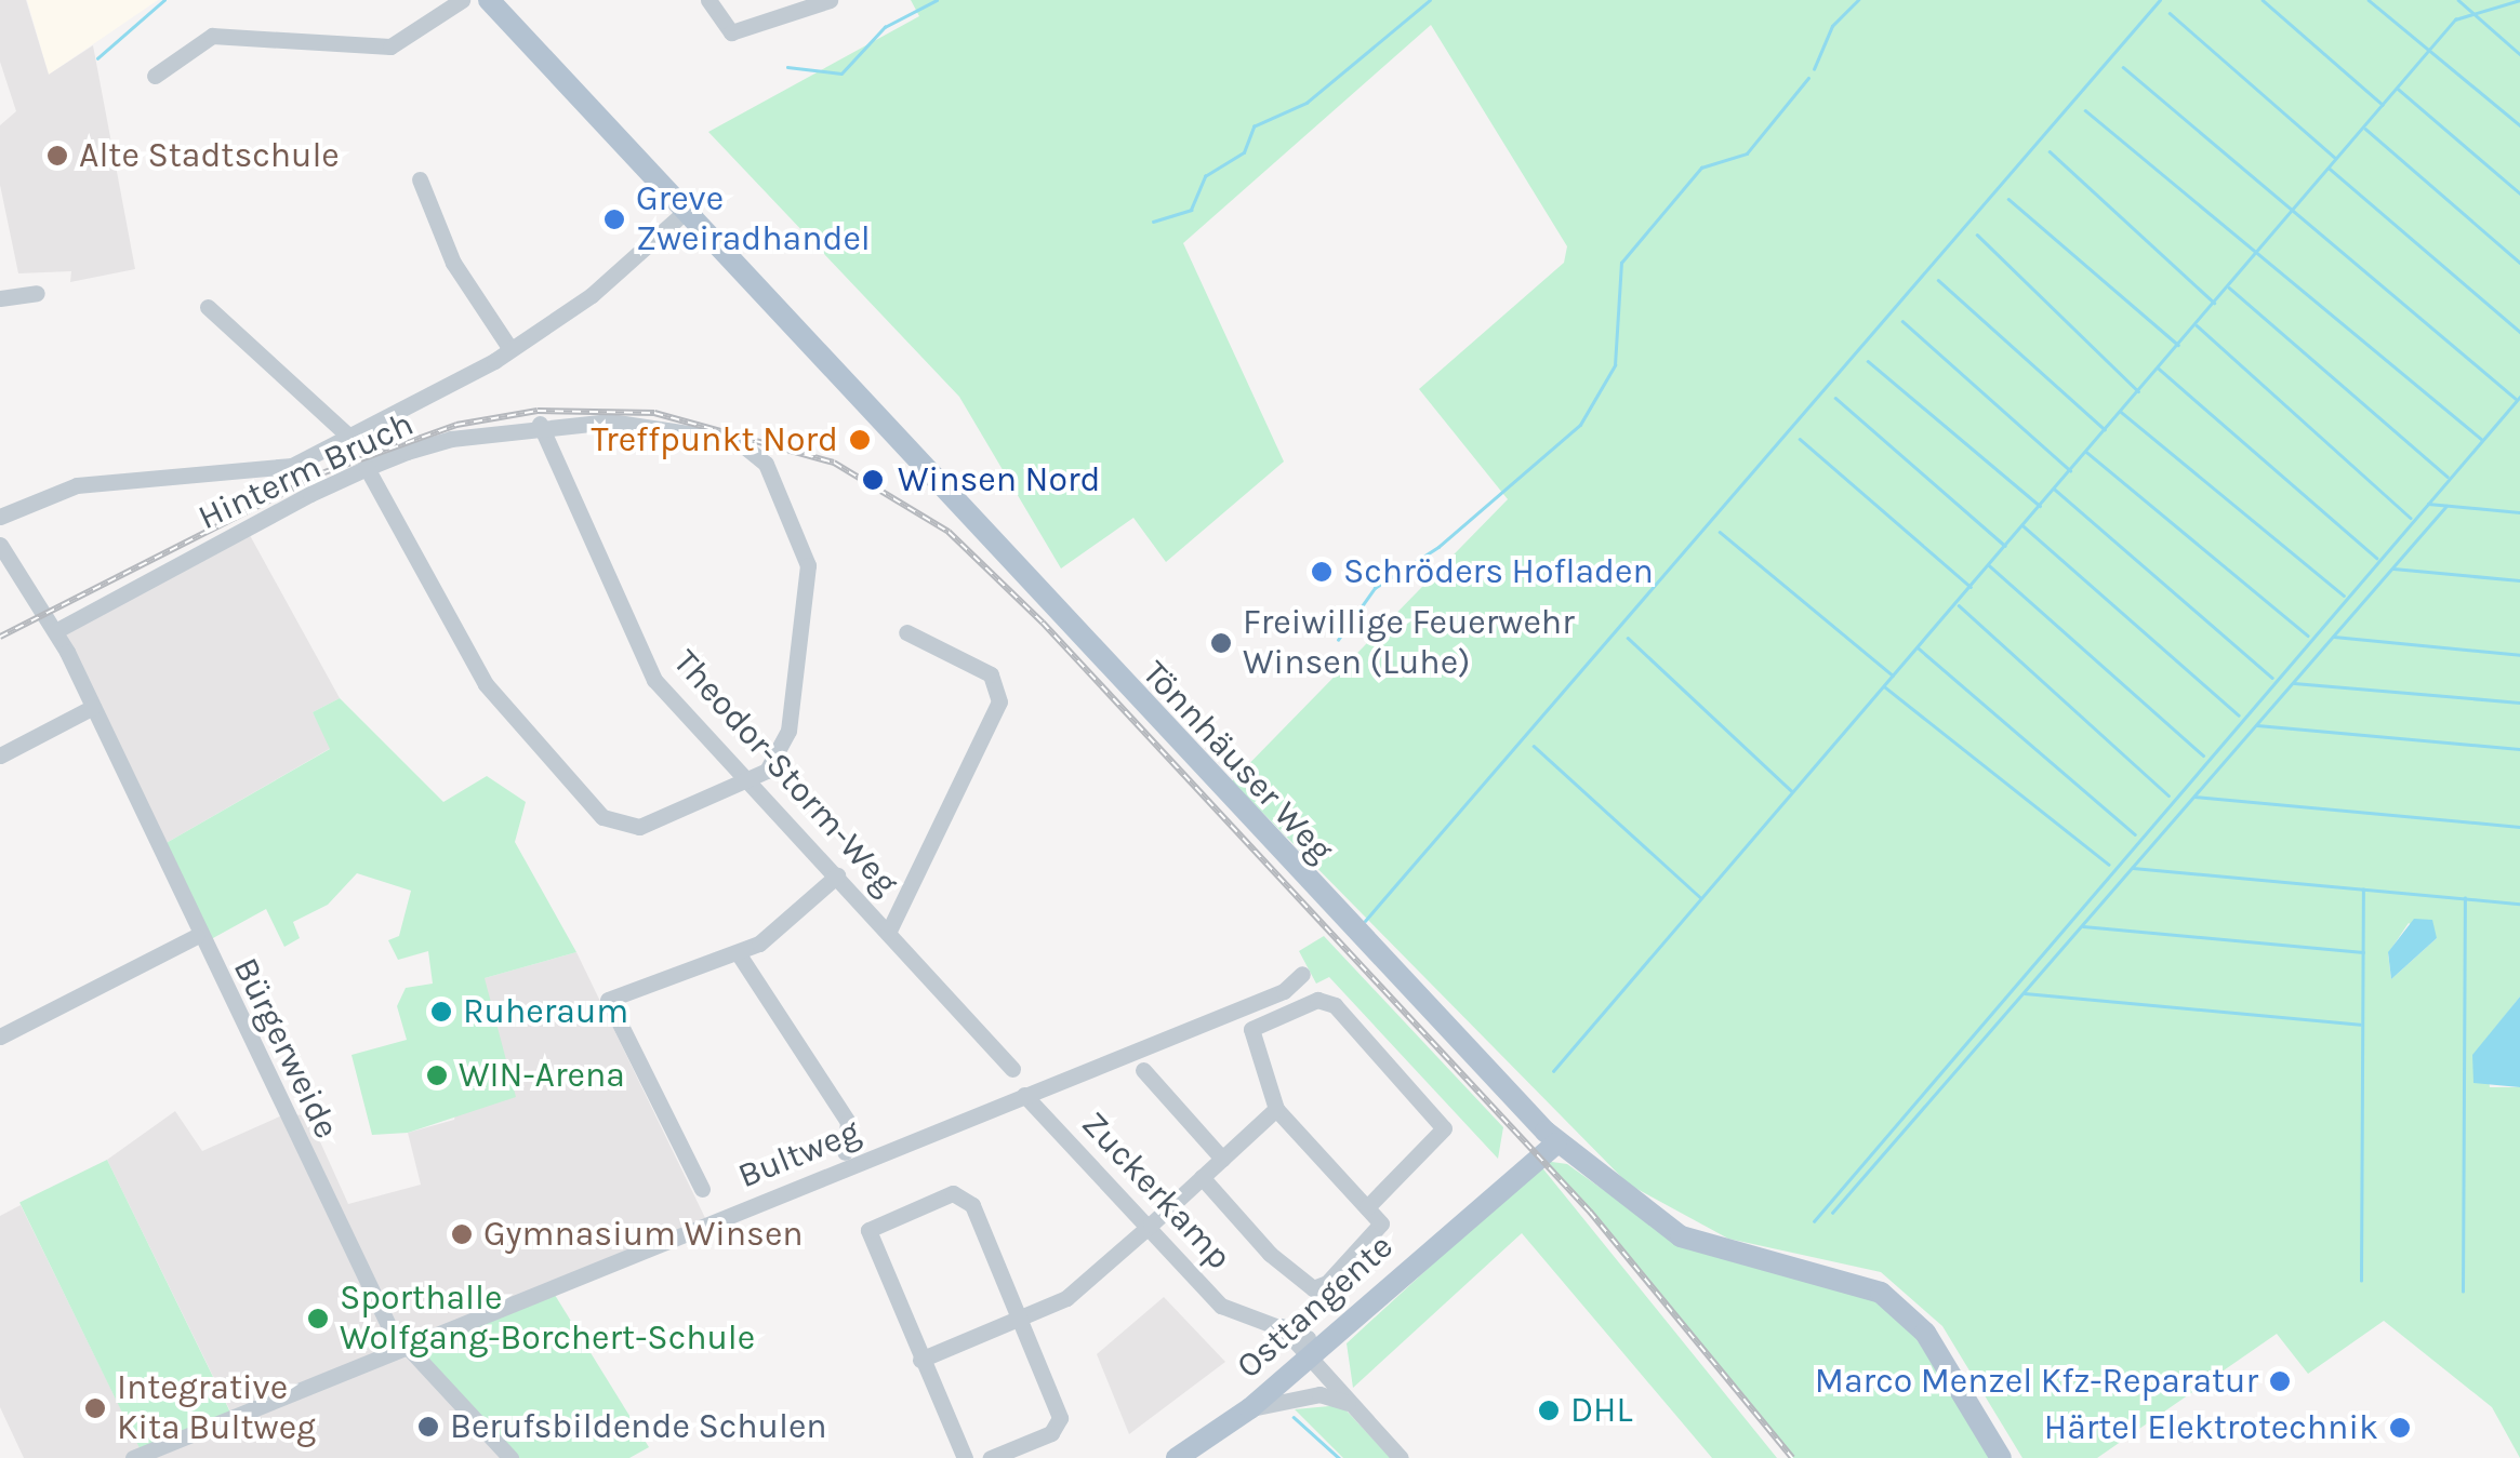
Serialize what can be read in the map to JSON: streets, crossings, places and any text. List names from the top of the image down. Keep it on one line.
{"streets":{"main road":["Tönnhäuser Weg","Osttangente"],"street":["Hinterm Bruch","Theodor-Storm-Weg","Bürgerweide","Bultweg","Zuckerkamp"]},"crossings":[["Hinterm Bruch","Theodor-Storm-Weg"],["Hinterm Bruch","Bürgerweide"],["Tönnhäuser Weg","Osttangente"],["Bürgerweide","Bultweg"],["Bultweg","Zuckerkamp"],["Zuckerkamp","Osttangente"]],"places":["Alte Stadtschule","Greve Zweiradhandel","Treffpunkt Nord","Winsen Nord","Schröders Hofladen","Freiwillige Feuerwehr Winsen (Luhe)","Ruheraum","WIN-Arena","Gymnasium Winsen","Sporthalle Wolfgang-Borchert-Schule","Marco Menzel Kfz-Reparatur","Integrative Kita Bultweg","DHL","Berufsbildende Schulen","Härtel Elektrotechnik"]}
